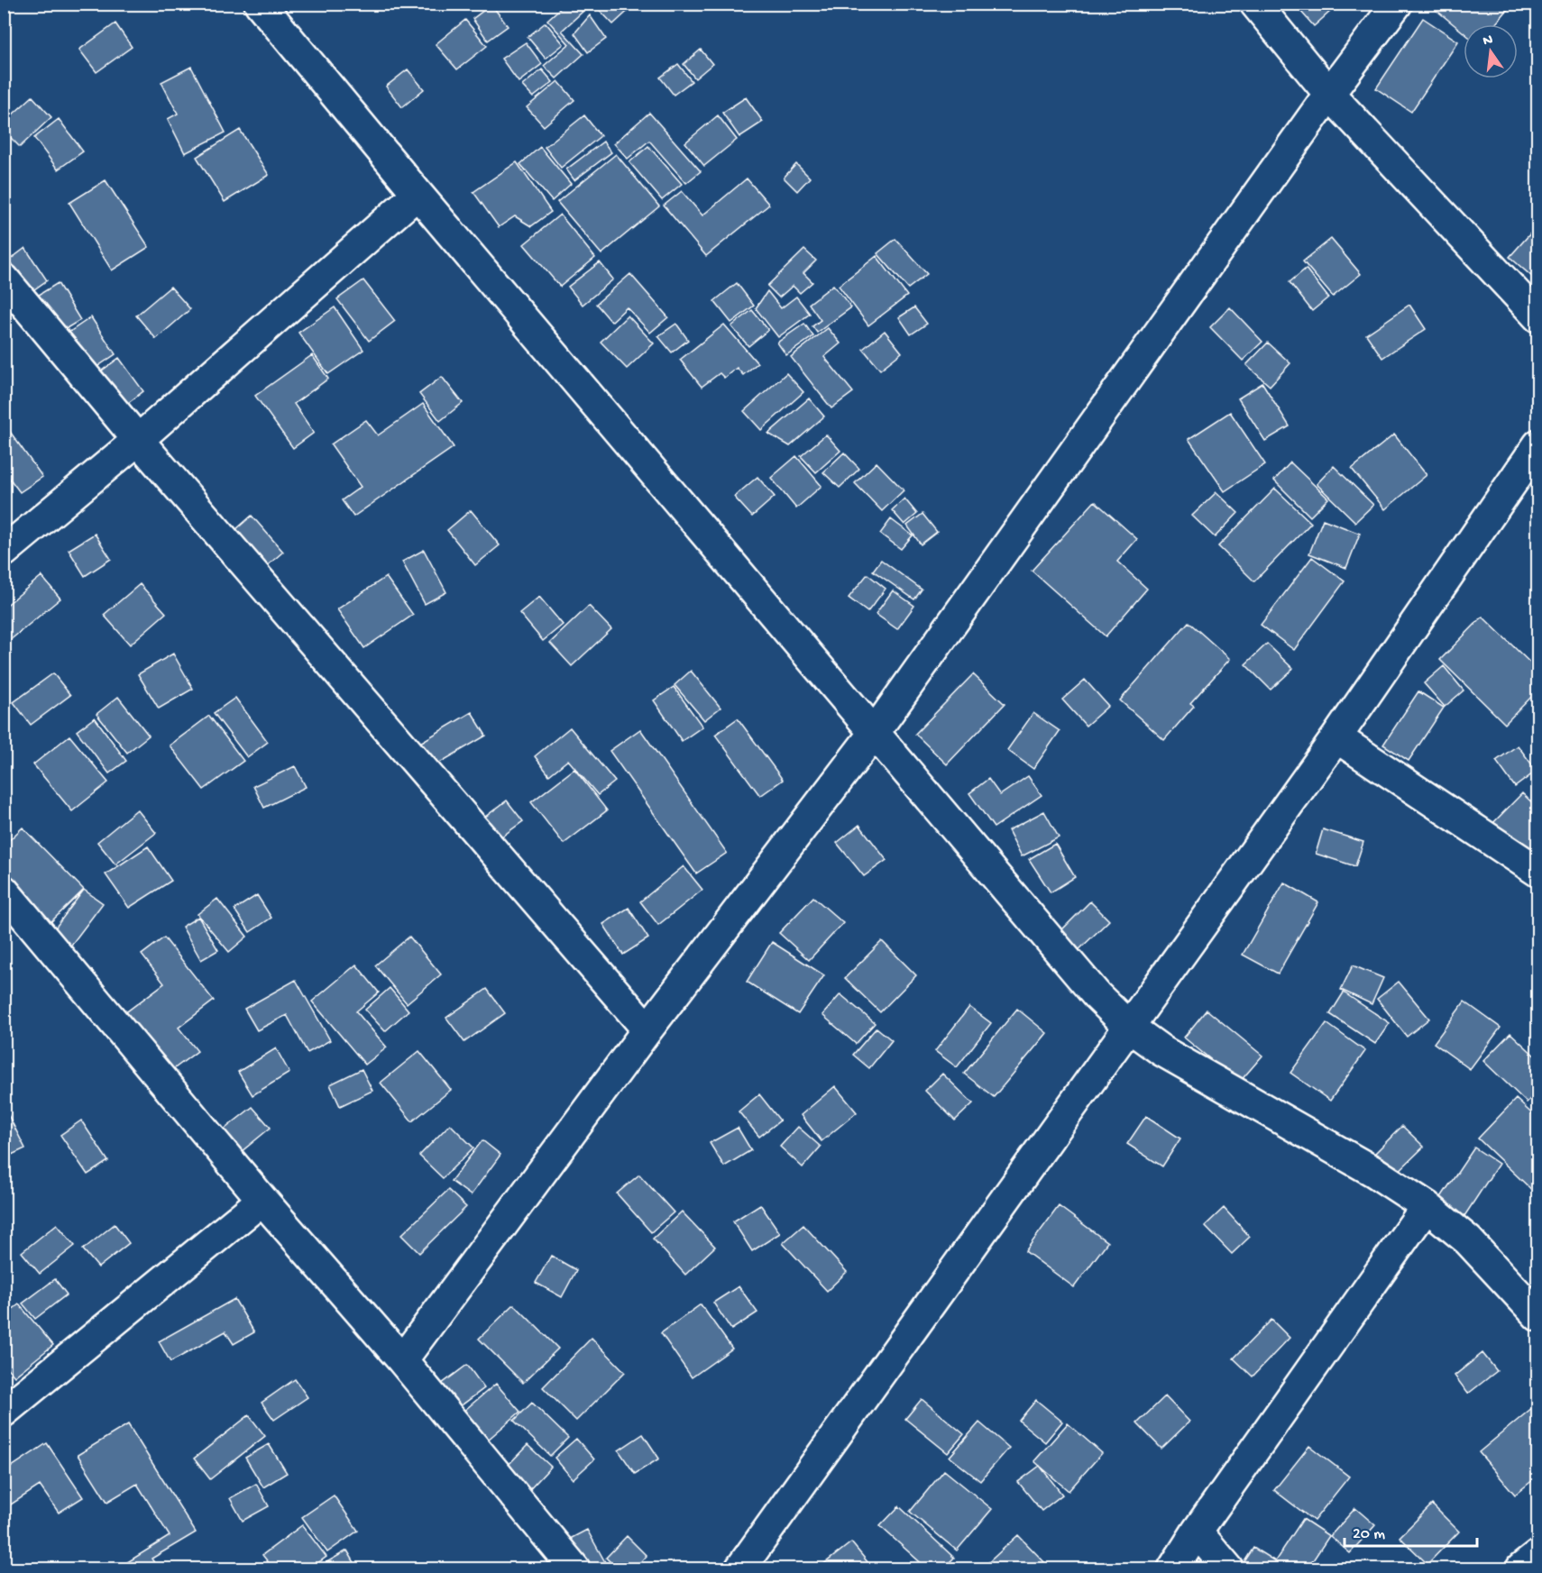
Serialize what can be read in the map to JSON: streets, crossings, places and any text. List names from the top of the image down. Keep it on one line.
{"scale_bar":"20 m","north":"top"}
